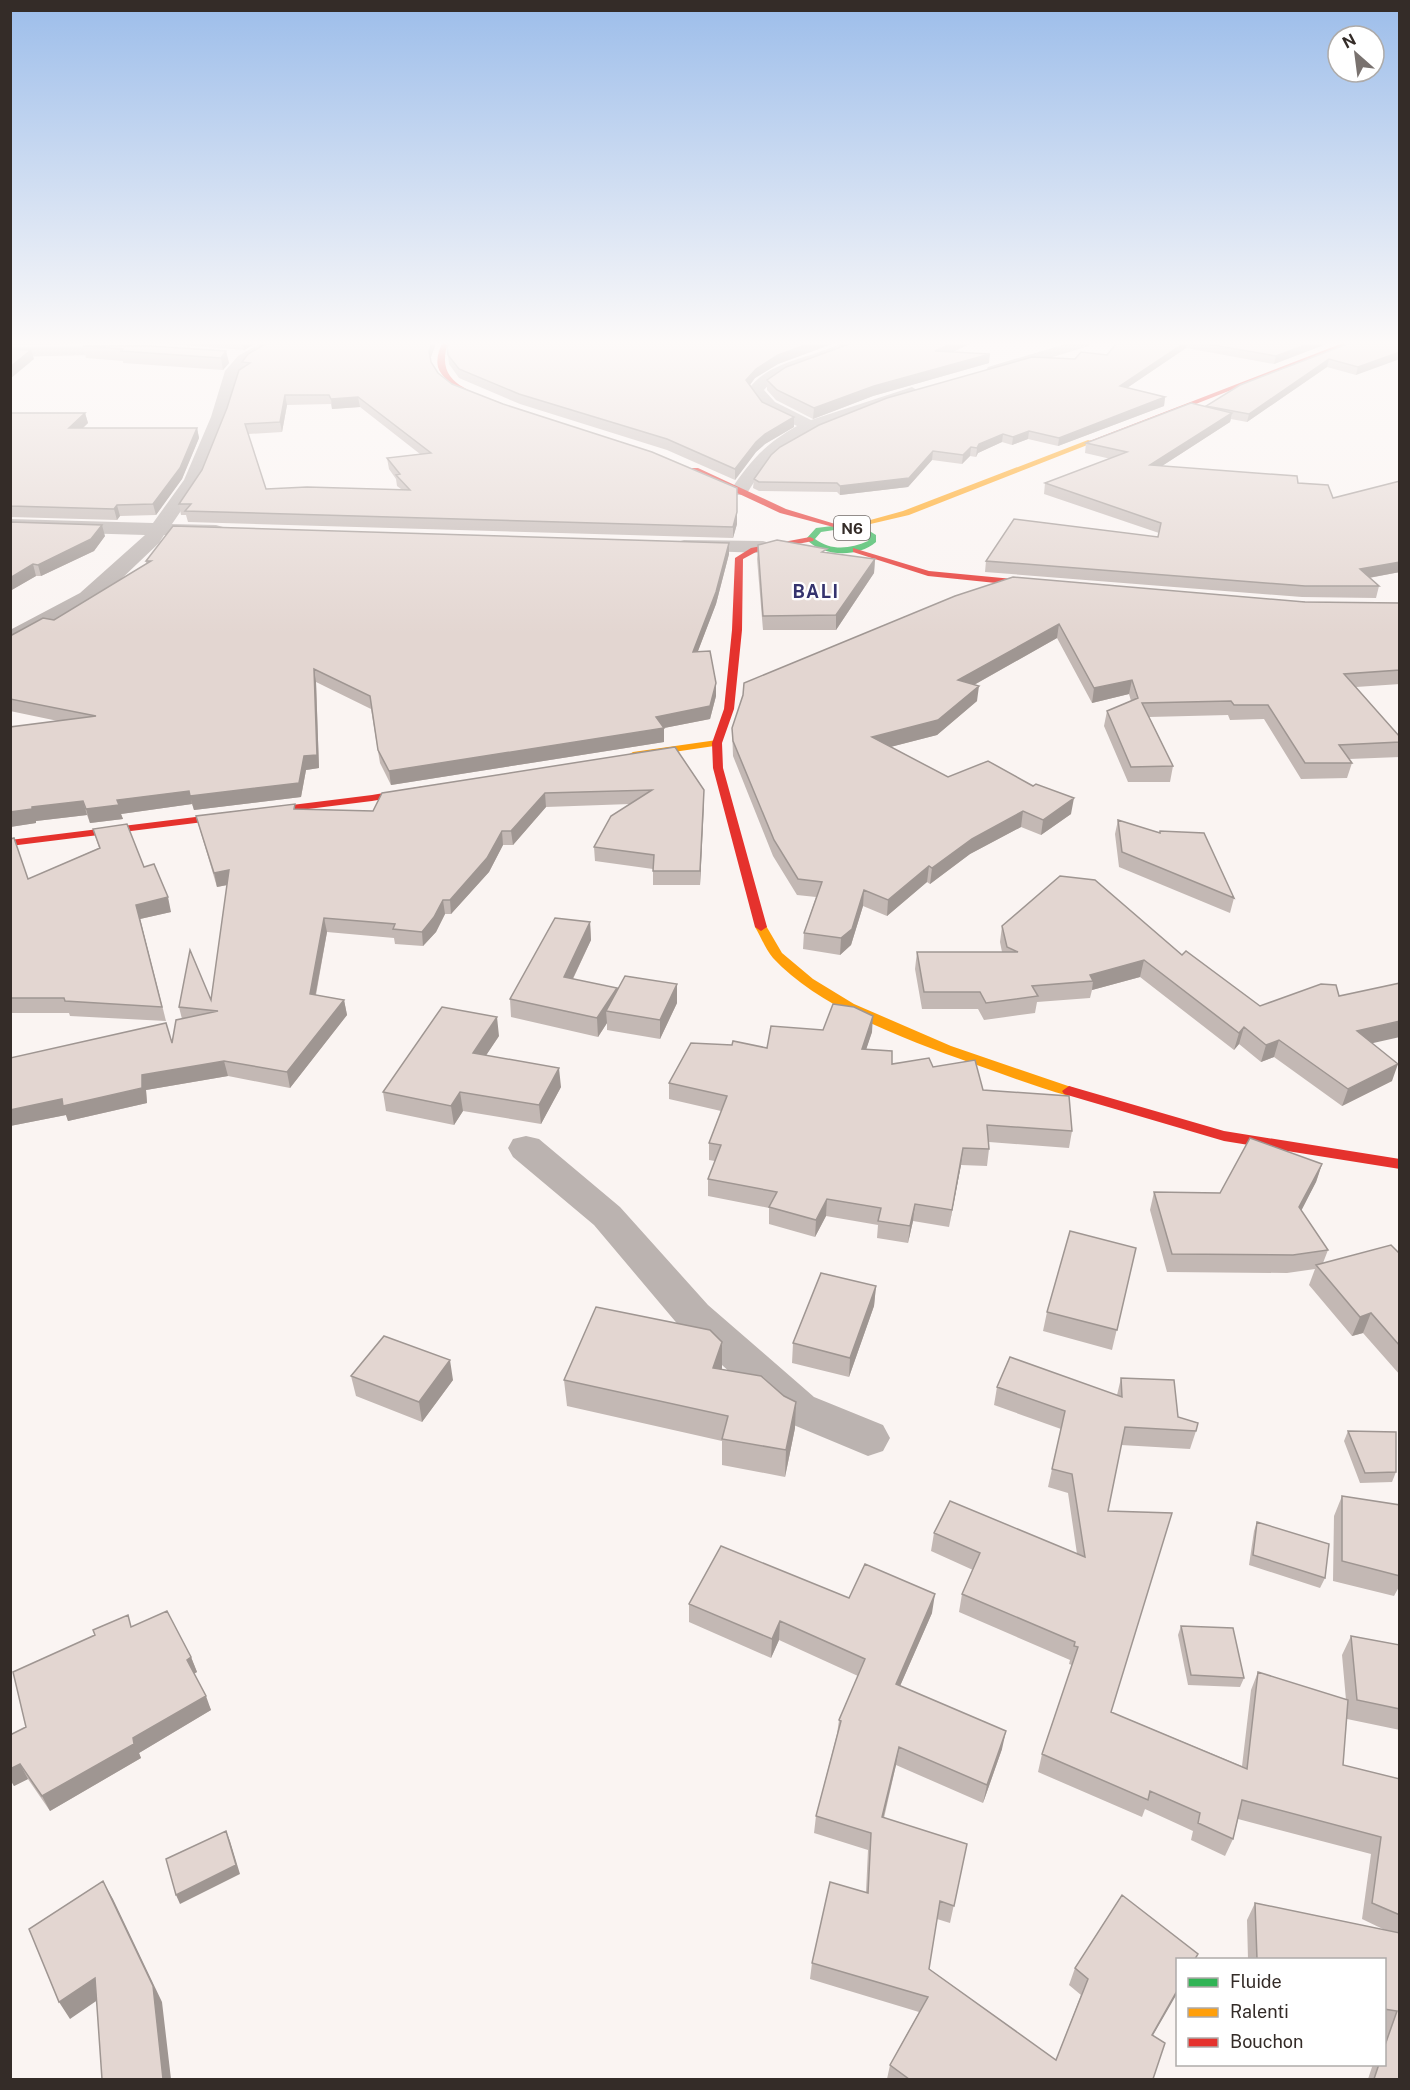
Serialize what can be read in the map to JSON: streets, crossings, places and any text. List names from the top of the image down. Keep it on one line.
{"streets":{"main road":["N6"]},"districts":["BALI"],"legend":["Fluide","Ralenti","Bouchon"],"north":"top left"}
